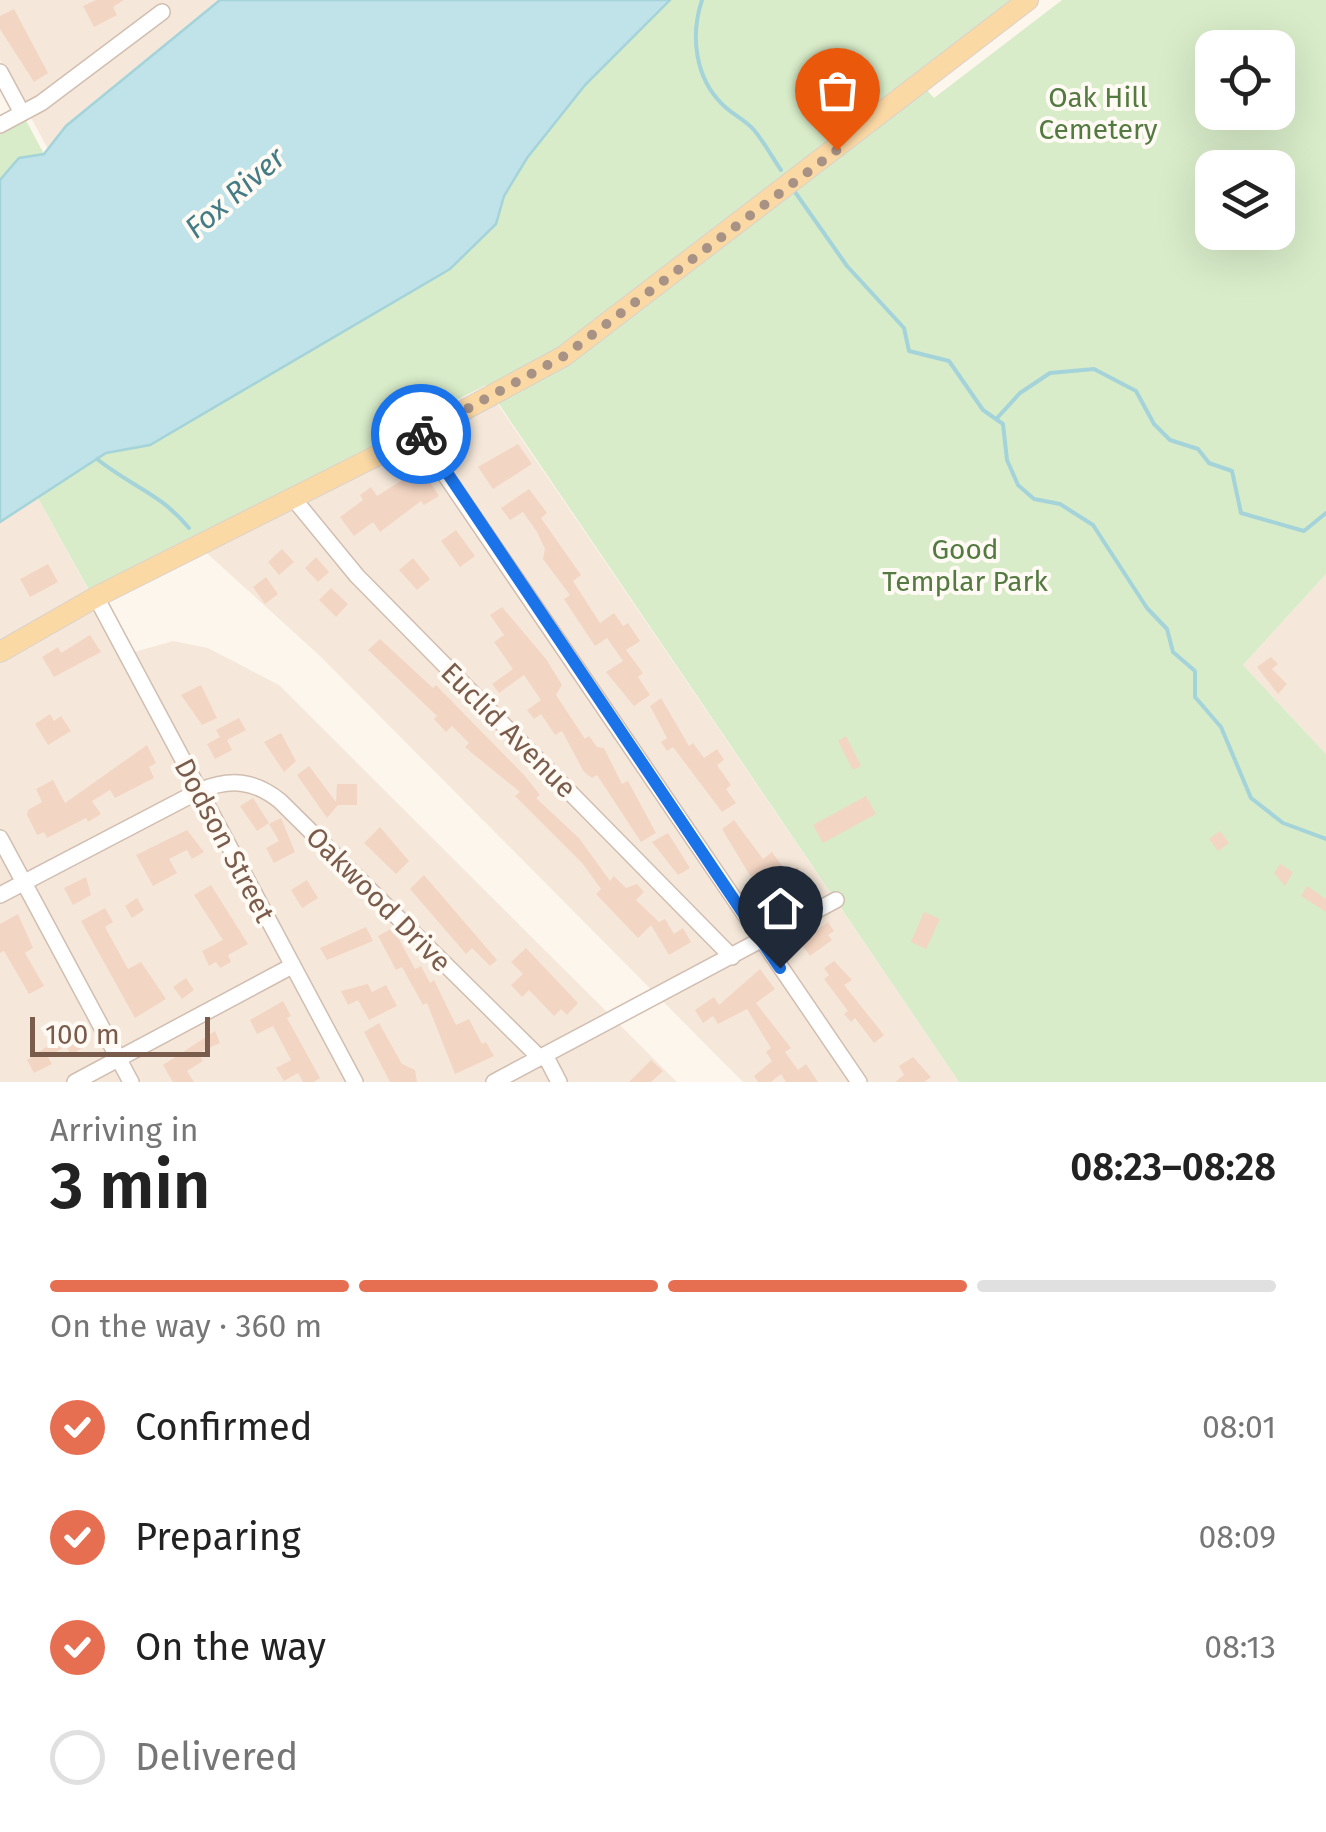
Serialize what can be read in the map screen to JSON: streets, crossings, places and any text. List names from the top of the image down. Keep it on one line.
{"streets":{"street":["Euclid Avenue","Dodson Street","Oakwood Drive"]},"crossings":[["Dodson Street","Oakwood Drive"]],"water":["Fox River"],"parks":["Oak Hill Cemetery","Good Templar Park"],"scale_bar":"100 m","page":{"scale":"100 m","heading":["3 min","Arriving in","08:23–08:28"],"bar":"On the way · 360 m","list":[["Confirmed","08:01"],["Preparing","08:09"],["On the way","08:13"],"Delivered"]}}
